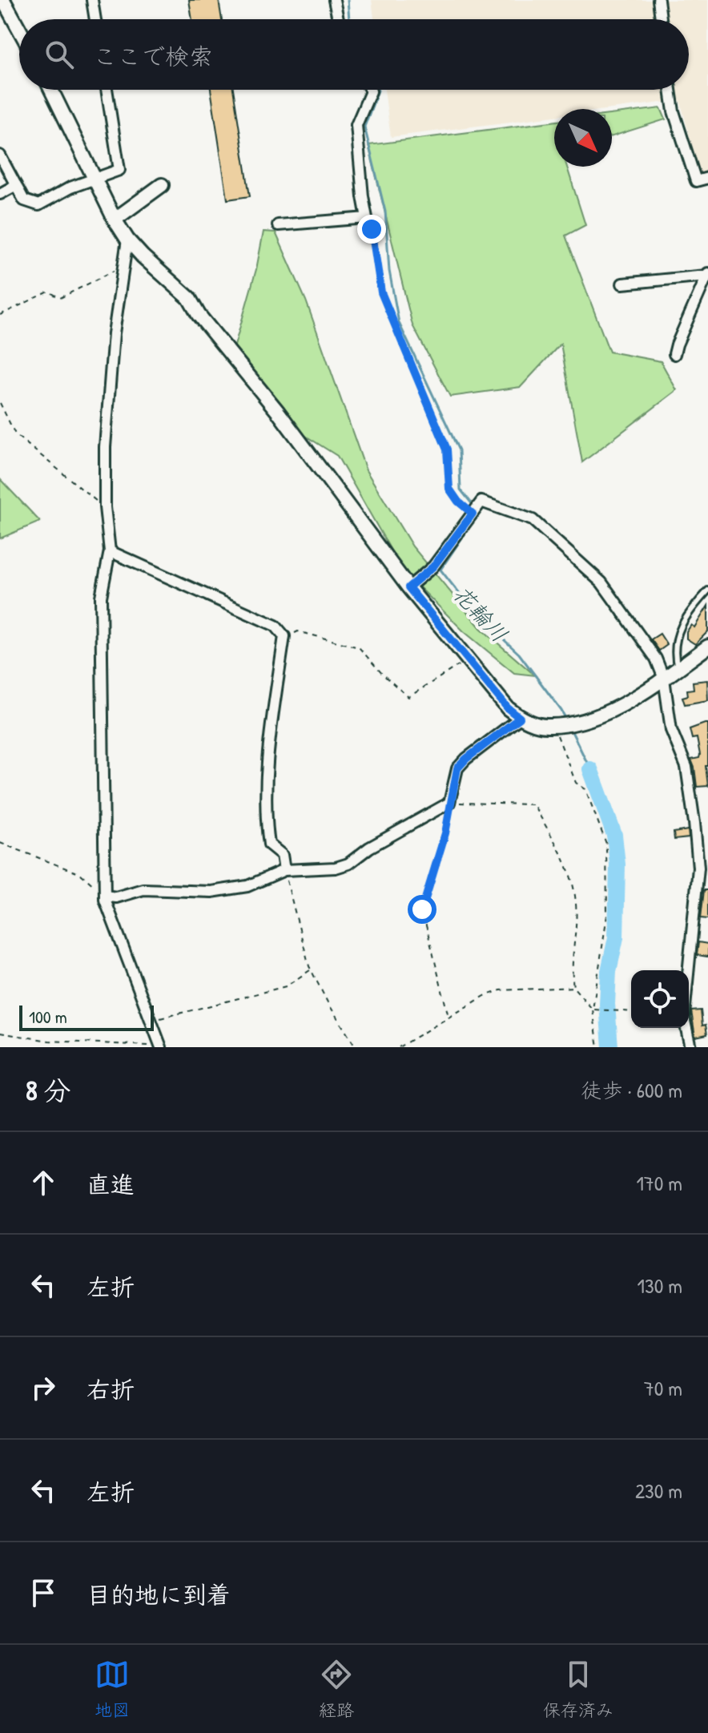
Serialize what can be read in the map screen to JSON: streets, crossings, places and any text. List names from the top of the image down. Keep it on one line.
{"water":["花輪川"],"scale_bar":"100 m","north":"bottom right","page":{"search":"ここで検索","scale":"100 m","heading":["8 分","徒歩 · 600 m"],"list":[["直進","170 m"],["左折","130 m"],["右折","70 m"],["左折","230 m"],"目的地に到着"],"nav":["地図","経路","保存済み"]}}
